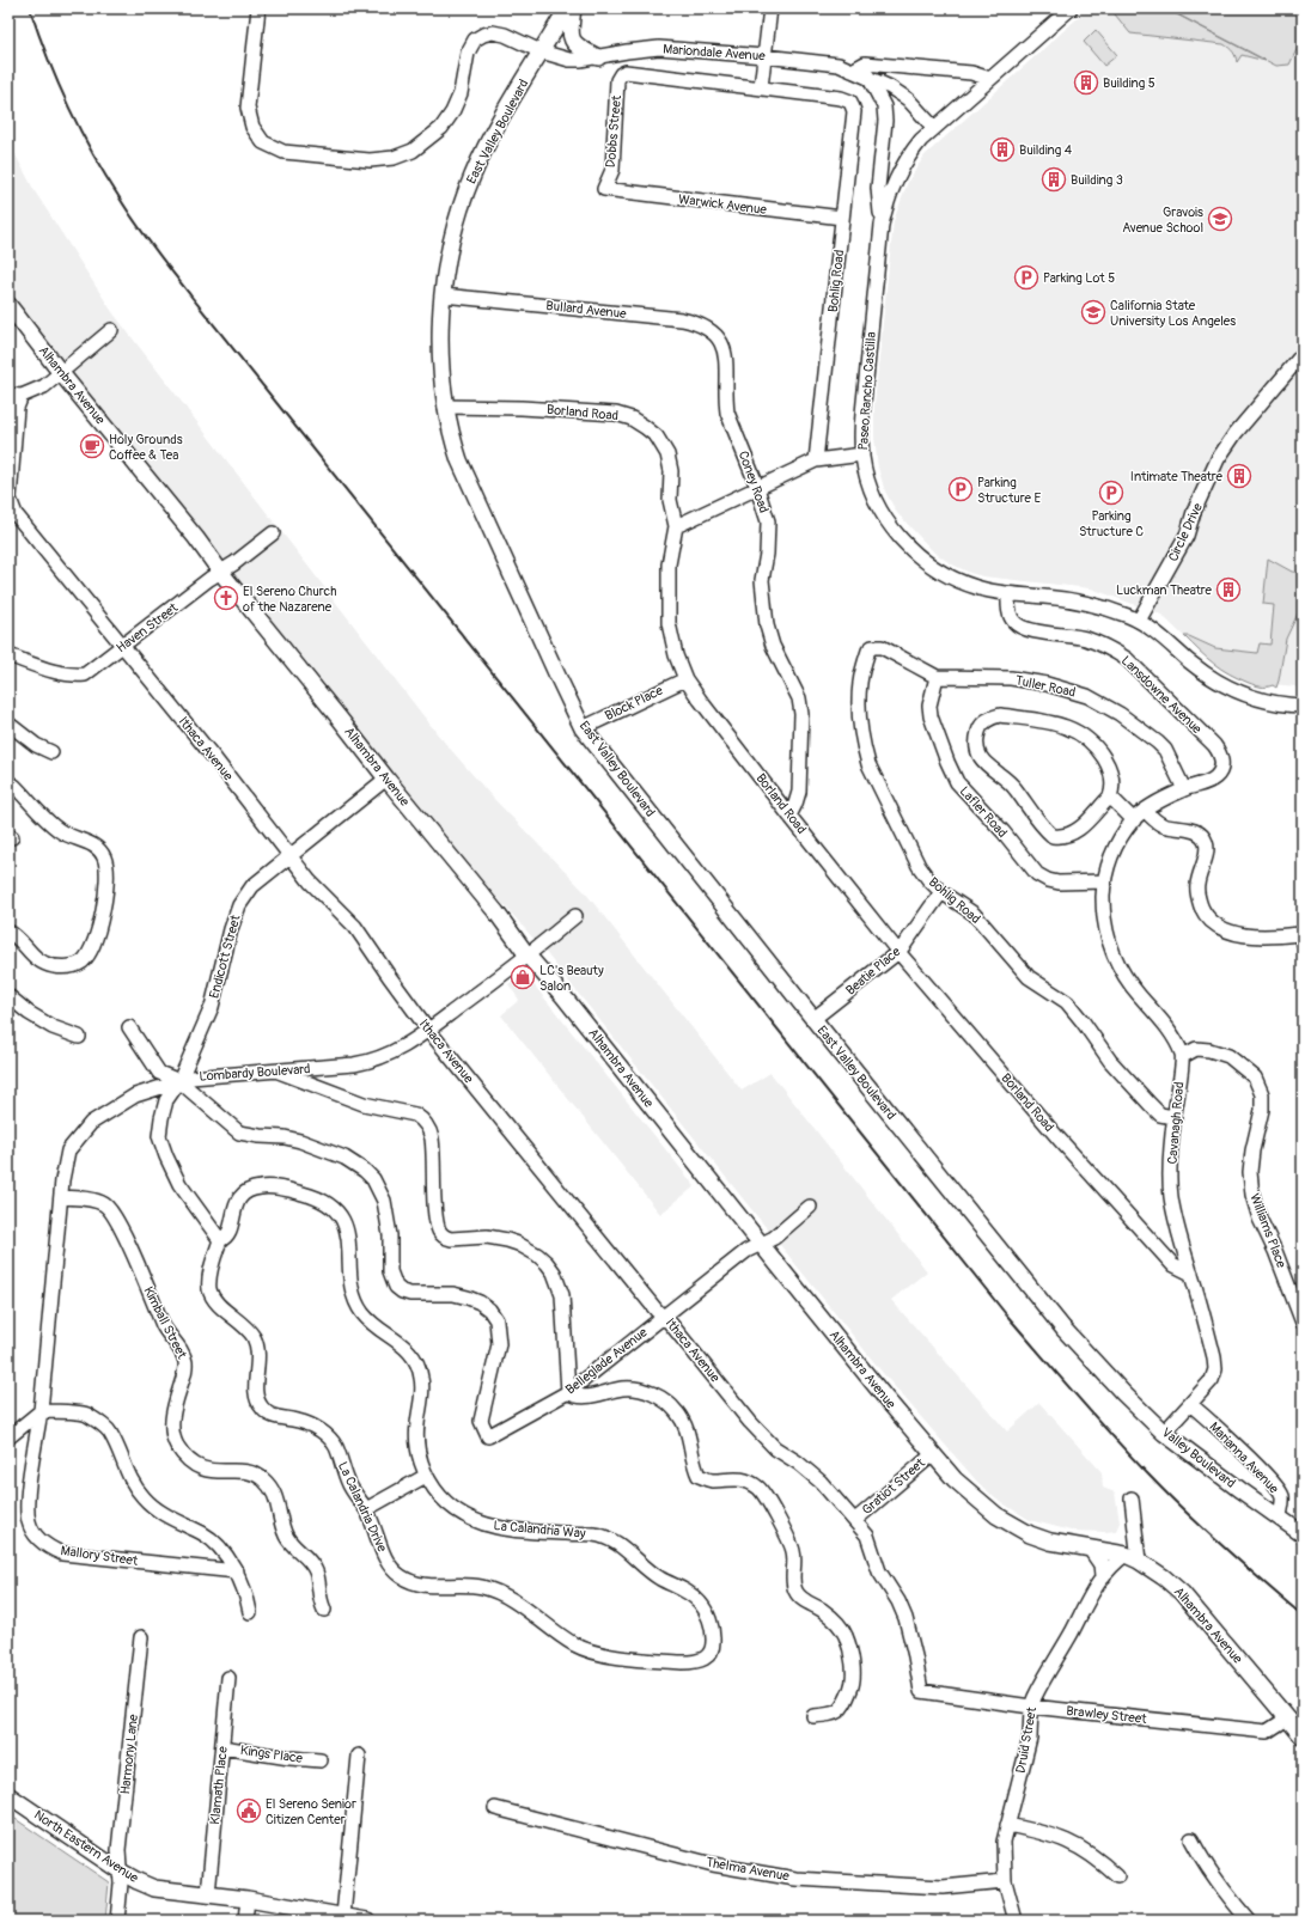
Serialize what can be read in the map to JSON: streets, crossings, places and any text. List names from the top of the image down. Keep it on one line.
{"streets":{"main road":["East Valley Boulevard","Alhambra Avenue","Valley Boulevard","North Eastern Avenue"],"street":["Mariondale Avenue","Dobbs Street","Warwick Avenue","Bohlig Road","Bullard Avenue","Paseo Rancho Castilla","Borland Road","Coney Road","Circle Drive","Haven Street","Tuller Road","Lansdowne Avenue","Block Place","Ithaca Avenue","Lafler Road","Endicott Street","Beatie Place","Lombardy Boulevard","Cavanagh Road","Williams Place","Kimball Street","Belleglade Avenue","Marianna Avenue","Gratiot Street","La Calandria Drive","La Calandria Way","Mallory Street","Brawley Street","Druid Street","Harmony Lane","Kings Place","Klamath Place","Thelma Avenue"]},"crossings":[["Mariondale Avenue","East Valley Boulevard"],["Mariondale Avenue","Dobbs Street"],["Mariondale Avenue","Bohlig Road"],["Mariondale Avenue","Paseo Rancho Castilla"],["East Valley Boulevard","Bullard Avenue"],["East Valley Boulevard","Borland Road"],["East Valley Boulevard","Block Place"],["East Valley Boulevard","Beatie Place"],["East Valley Boulevard","Valley Boulevard"],["Dobbs Street","Warwick Avenue"],["Warwick Avenue","Bohlig Road"],["Bohlig Road","Tuller Road"],["Bohlig Road","Beatie Place"],["Bohlig Road","Cavanagh Road"],["Bullard Avenue","Coney Road"],["Alhambra Avenue","Haven Street"],["Alhambra Avenue","Endicott Street"],["Alhambra Avenue","Lombardy Boulevard"],["Alhambra Avenue","Belleglade Avenue"],["Alhambra Avenue","Gratiot Street"],["Alhambra Avenue","Brawley Street"],["Alhambra Avenue","Druid Street"],["Paseo Rancho Castilla","Circle Drive"],["Paseo Rancho Castilla","Lansdowne Avenue"],["Borland Road","Coney Road"],["Borland Road","Block Place"],["Borland Road","Beatie Place"],["Borland Road","Cavanagh Road"],["Haven Street","Ithaca Avenue"],["Tuller Road","Lansdowne Avenue"],["Tuller Road","Lafler Road"],["Ithaca Avenue","Endicott Street"],["Ithaca Avenue","Lombardy Boulevard"],["Ithaca Avenue","Belleglade Avenue"],["Ithaca Avenue","Gratiot Street"],["Ithaca Avenue","Brawley Street"],["Endicott Street","Lombardy Boulevard"],["Endicott Street","Belleglade Avenue"],["Lombardy Boulevard","Kimball Street"],["Lombardy Boulevard","Belleglade Avenue"],["Lombardy Boulevard","Mallory Street"],["Cavanagh Road","Williams Place"],["Cavanagh Road","Valley Boulevard"],["Cavanagh Road","Marianna Avenue"],["Valley Boulevard","Marianna Avenue"],["La Calandria Drive","La Calandria Way"],["Brawley Street","Druid Street"],["Druid Street","Thelma Avenue"],["Harmony Lane","North Eastern Avenue"],["Kings Place","Klamath Place"],["Klamath Place","North Eastern Avenue"]],"places":{"building":["Building 5","Building 4","Building 3","Intimate Theatre","Luckman Theatre"],"school or university":["Gravois Avenue School","California State University Los Angeles"],"parking":["Parking Lot 5","Parking Structure E","Parking Structure C"],"cafe":["Holy Grounds Coffee & Tea"],"church":["El Sereno Church of the Nazarene"],"shop":["LC's Beauty Salon"],"public building":["El Sereno Senior Citizen Center"]}}
